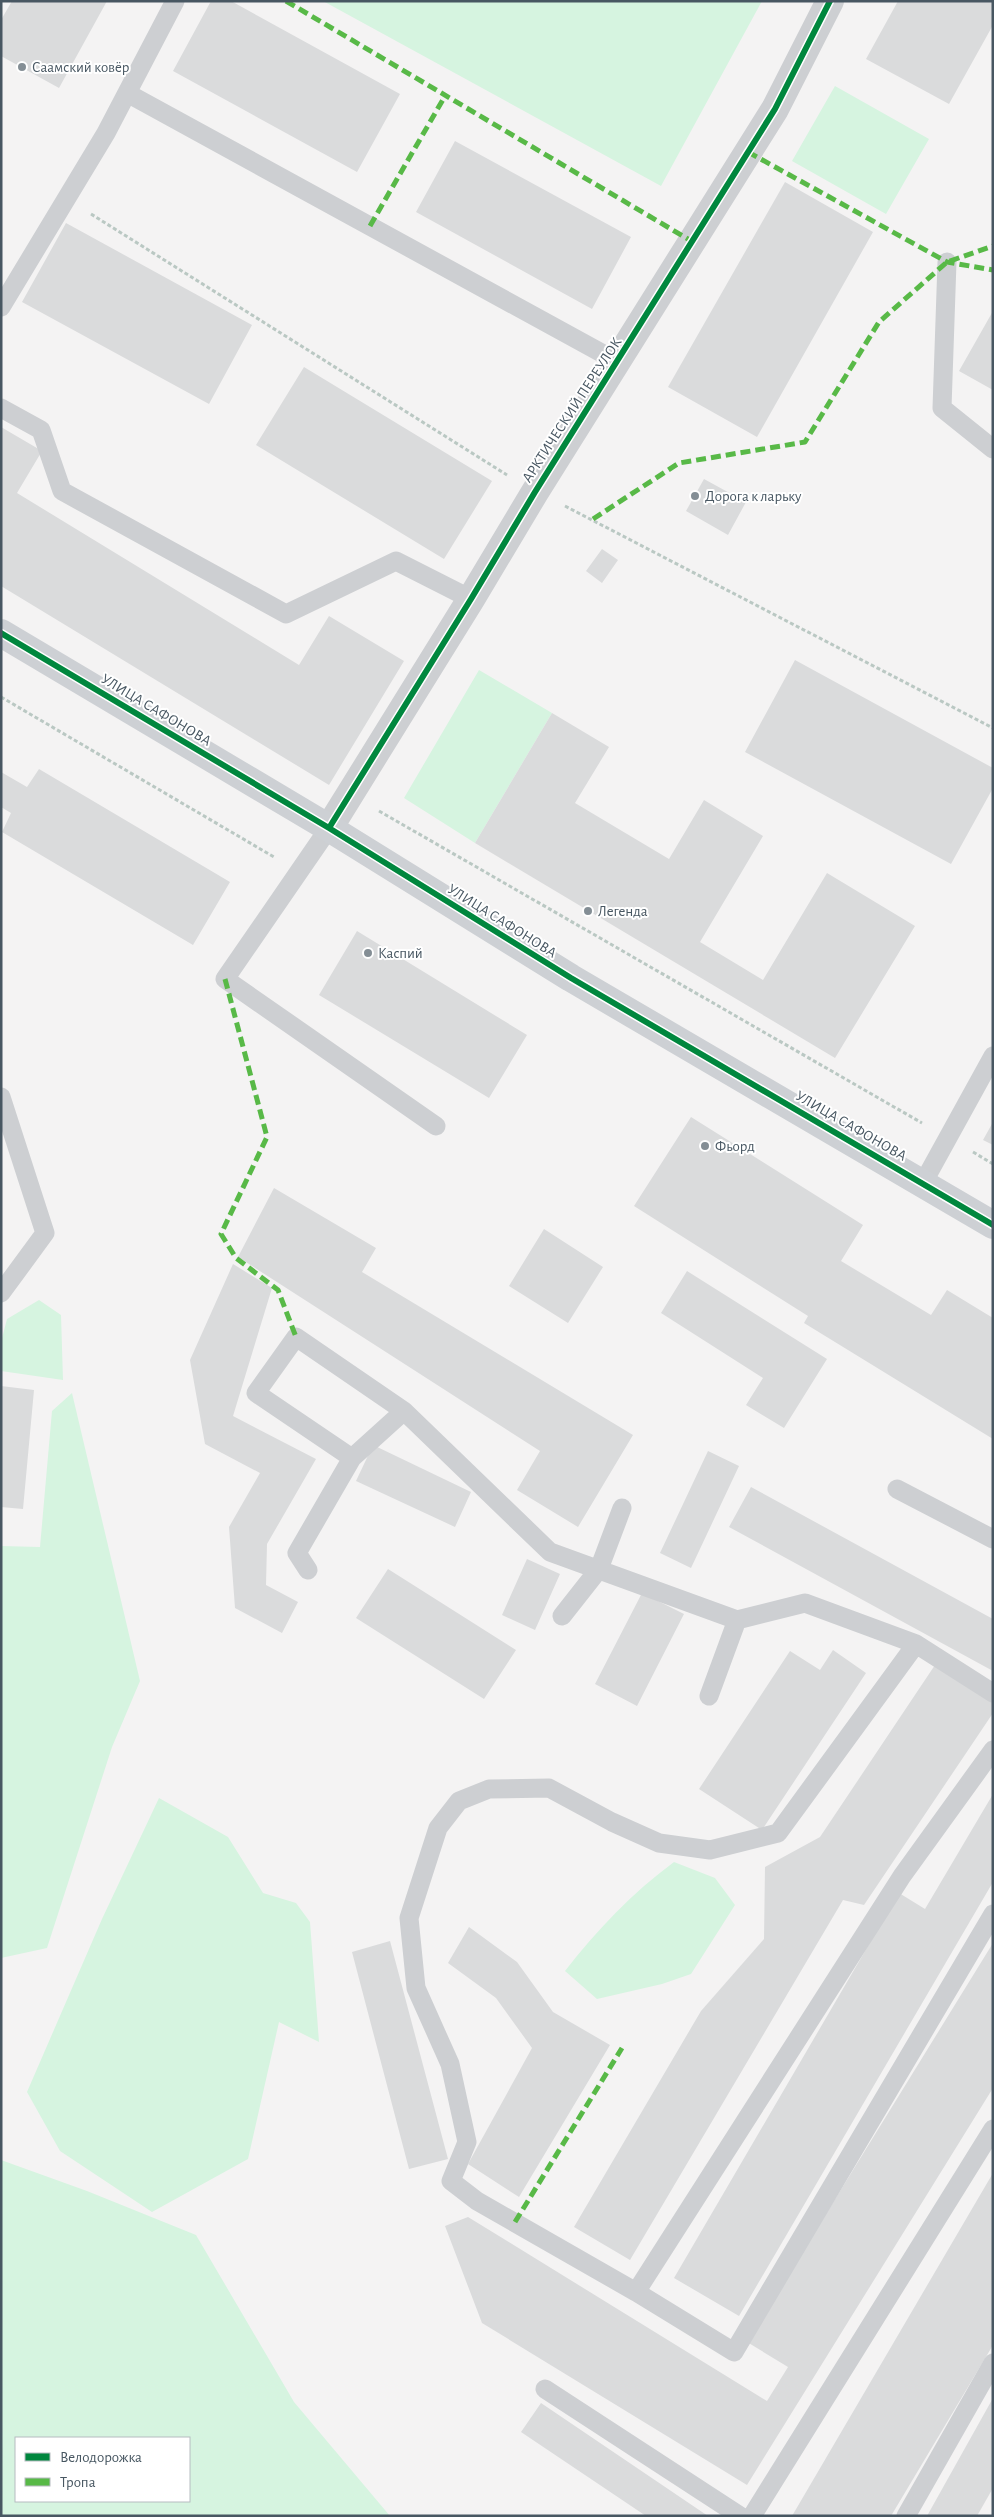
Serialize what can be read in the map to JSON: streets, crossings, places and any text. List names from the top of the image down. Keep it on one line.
{"streets":{"street":["АРКТИЧЕСКИЙ ПЕРЕУЛОК","УЛИЦА САФОНОВА"]},"crossings":[["АРКТИЧЕСКИЙ ПЕРЕУЛОК","УЛИЦА САФОНОВА"]],"places":["Саамский ковёр","Дорога к ларьку","Легенда","Каспий","Фьорд"],"legend":["Велодорожка","Тропа"]}
